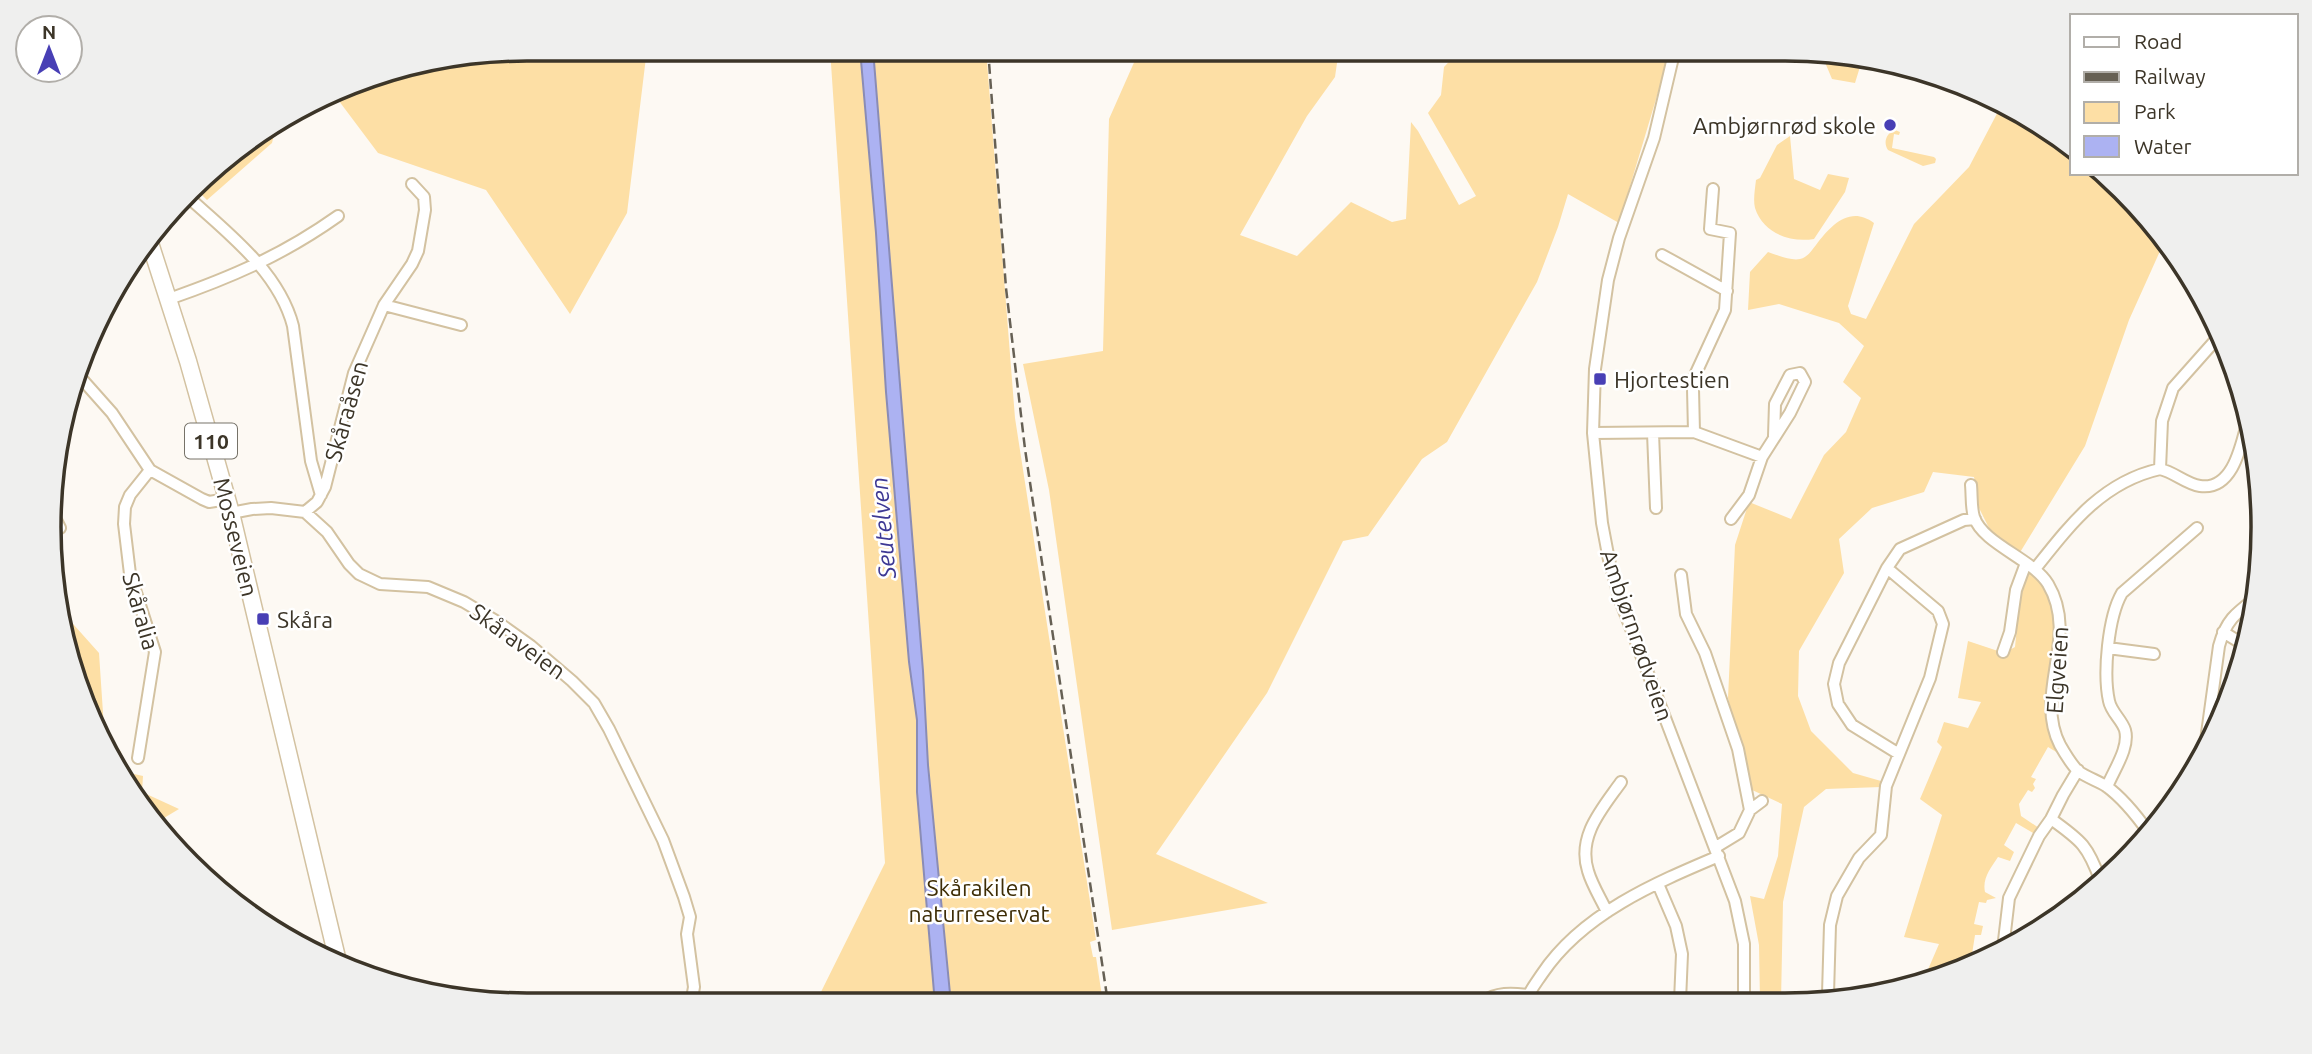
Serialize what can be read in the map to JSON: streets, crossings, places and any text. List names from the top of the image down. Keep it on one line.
{"streets":{"highway":["110","Mosseveien"],"street":["Skåraåsen","Skåralia","Ambjørnrødveien","Skåraveien","Elgveien"]},"crossings":[["Skåraåsen","Skåraveien"]],"water":["Seutelven"],"parks":["Skårakilen naturreservat"],"places":{"other":["Ambjørnrød skole"],"transit":["Hjortestien","Skåra"]},"legend":["Road","Railway","Park","Water"],"north":"top"}
